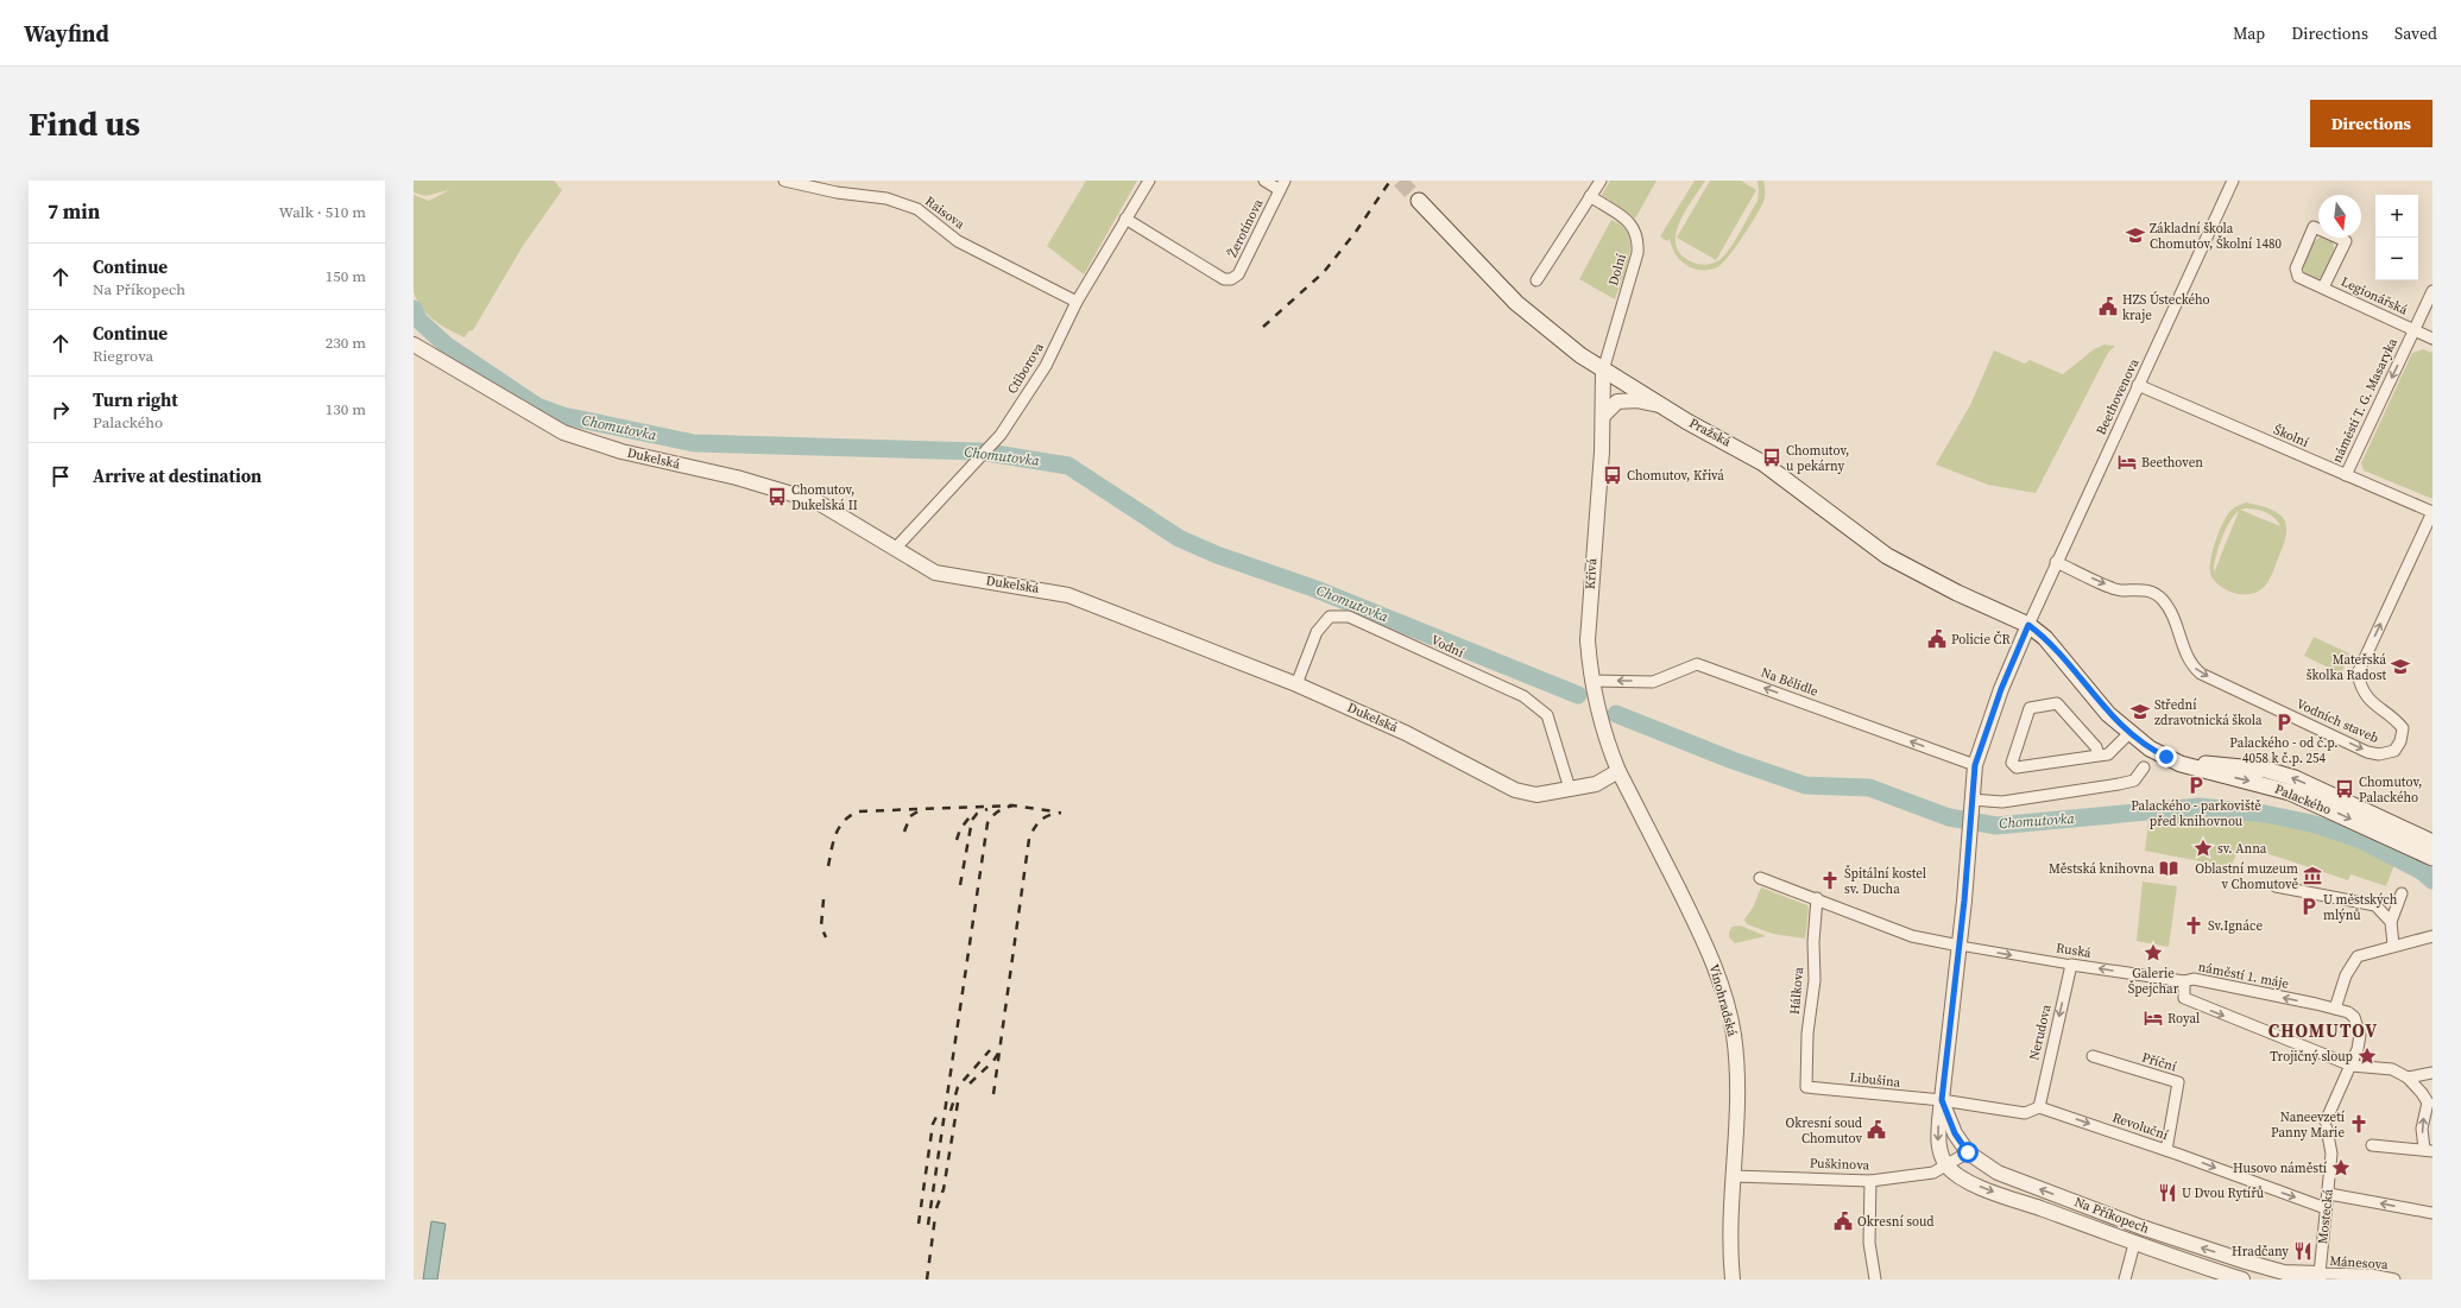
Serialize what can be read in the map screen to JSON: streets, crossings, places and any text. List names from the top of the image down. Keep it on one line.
{"streets":{"main road":["Pražská","Palackého"],"street":["Raisova","Žerotínova","Dolní","Legionářská","Ctiborova","Beethovenova","náměstí T. G. Masaryka","Školní","Dukelská","Křivá","Vodní","Na Bělidle","Vodních staveb","Ruská","náměstí 1. máje","Hálkova","Vinohradská","Nerudova","Příční","Libušina","Revoluční","Puškinova","Na Příkopech","Mostecká","Mánesova"]},"crossings":[["Raisova","Ctiborova"],["Žerotínova","Ctiborova"],["Dolní","Pražská"],["Dolní","Křivá"],["Legionářská","náměstí T. G. Masaryka"],["Ctiborova","Dukelská"],["Beethovenova","Pražská"],["Beethovenova","Školní"],["Beethovenova","Vodních staveb"],["Beethovenova","Palackého"],["Beethovenova","Na Příkopech"],["náměstí T. G. Masaryka","Školní"],["Pražská","Křivá"],["Pražská","Palackého"],["Pražská","Na Příkopech"],["Školní","Vodních staveb"],["Dukelská","Křivá"],["Dukelská","Vodní"],["Dukelská","Vinohradská"],["Křivá","Na Bělidle"],["Křivá","Vinohradská"],["Na Bělidle","Na Příkopech"],["Palackého","Na Příkopech"],["Ruská","náměstí 1. máje"],["Ruská","Nerudova"],["Ruská","Na Příkopech"],["náměstí 1. máje","Mostecká"],["Hálkova","Libušina"],["Vinohradská","Puškinova"],["Nerudova","Revoluční"],["Příční","Revoluční"],["Libušina","Na Příkopech"],["Revoluční","Mostecká"],["Puškinova","Na Příkopech"],["Na Příkopech","Mostecká"],["Na Příkopech","Mánesova"],["Mostecká","Mánesova"]],"one_way":["náměstí T. G. Masaryka","Na Bělidle","Nerudova","Revoluční"],"districts":["CHOMUTOV"],"water":["Chomutovka"],"places":{"school or university":["Základní škola Chomutov, Školní 1480","Mateřská školka Radost","Střední zdravotnická škola"],"public building":["HZS Ústeckého kraje","Policie ČR","Okresní soud Chomutov","Okresní soud"],"bus stop":["Chomutov, u pekárny","Chomutov, Křivá","Chomutov, Dukelská II","Chomutov, Palackého"],"hotel":["Beethoven","Royal"],"parking":["Palackého - od č.p. 4058 k č.p. 254","Palackého - parkoviště před knihovnou","U městských mlýnů"],"place":["sv. Anna","Galerie Špejchar","Trojičný sloup","Husovo náměstí"],"library":["Městská knihovna"],"museum":["Oblastní muzeum v Chomutově"],"church":["Špitální kostel sv. Ducha","Sv.Ignáce","Naneevzetí Panny Marie"],"restaurant":["U Dvou Rytířů","Hradčany"]},"north":"bottom","page":{"header":"Wayfind","nav":["Map","Directions","Saved"],"buttons":"Directions","title":"Find us","heading":["7 min","Walk · 510 m"],"map_buttons":["+","−"],"list":[["Continue","Na Příkopech","150 m"],["Continue","Riegrova","230 m"],["Turn right","Palackého","130 m"],"Arrive at destination"]}}
